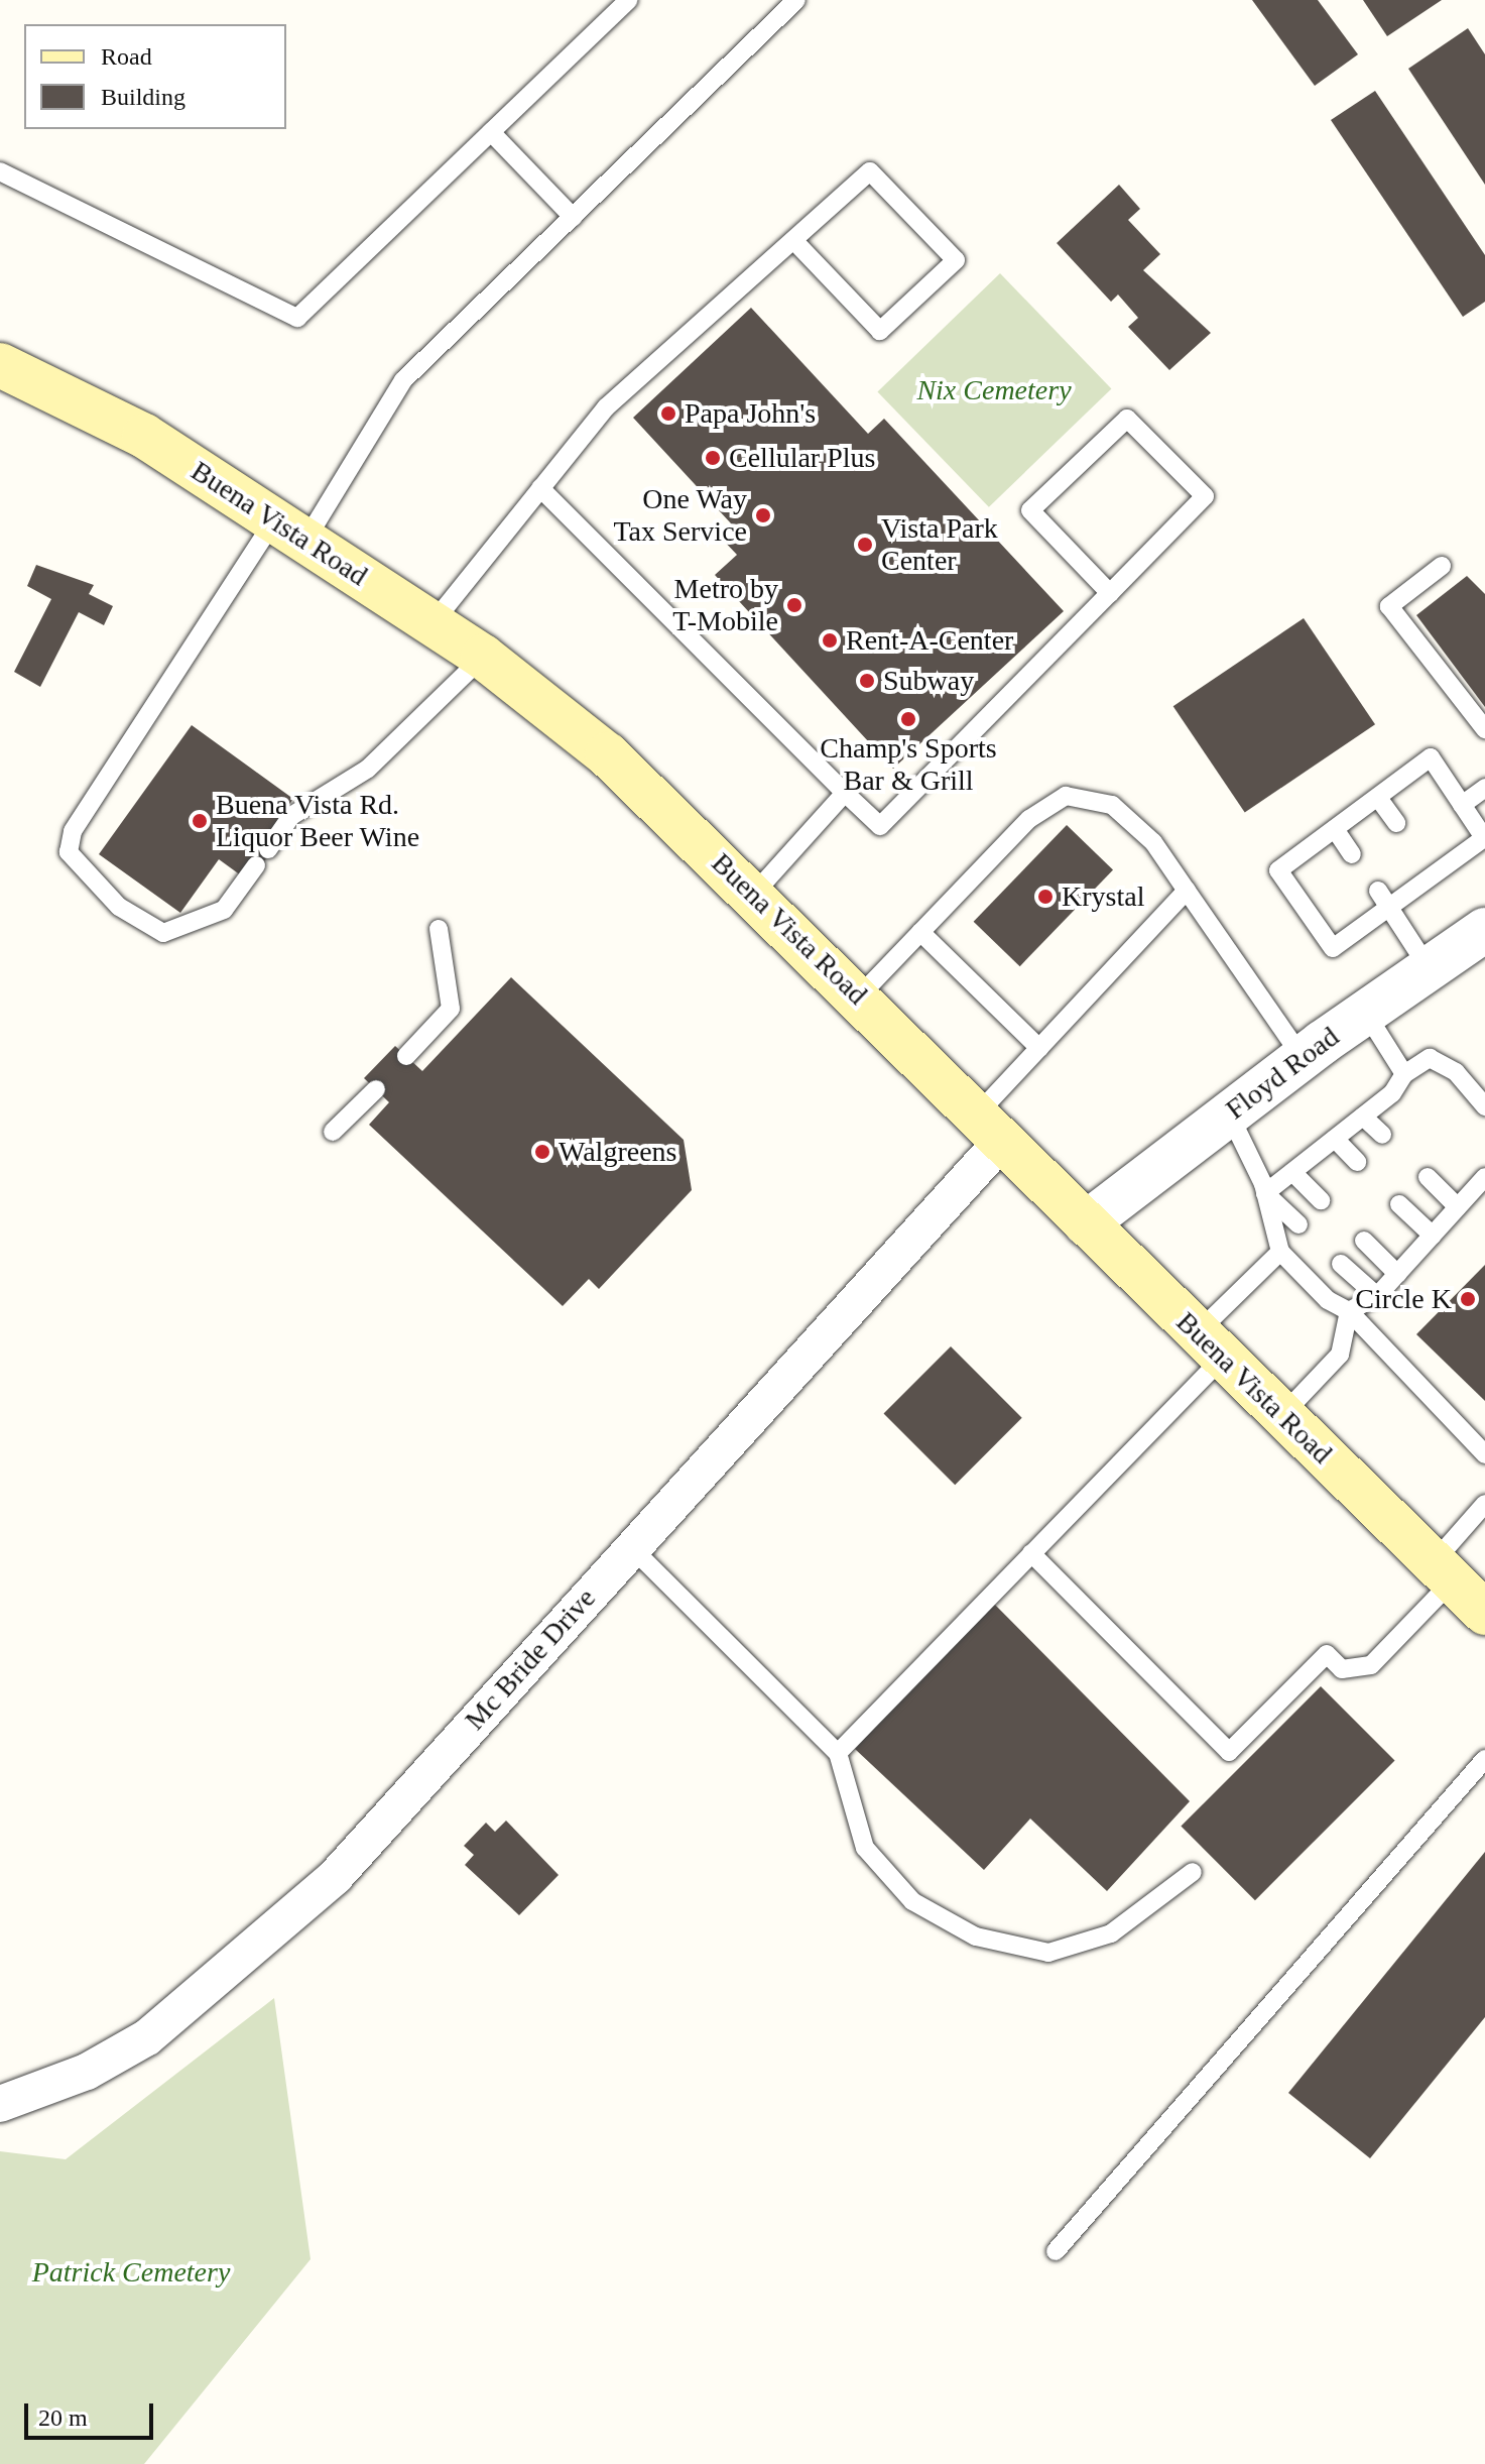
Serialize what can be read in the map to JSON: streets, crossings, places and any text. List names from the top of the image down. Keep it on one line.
{"streets":{"main road":["Buena Vista Road"],"street":["Floyd Road","Mc Bride Drive"]},"crossings":[["Buena Vista Road","Floyd Road"],["Buena Vista Road","Mc Bride Drive"]],"parks":["Nix Cemetery","Patrick Cemetery"],"places":["Papa John's","Cellular Plus","One Way Tax Service","Vista Park Center","Metro by T-Mobile","Rent-A-Center","Subway","Champ's Sports Bar & Grill","Buena Vista Rd. Liquor Beer Wine","Krystal","Walgreens","Circle K"],"legend":["Road","Building"],"scale_bar":"20 m"}
